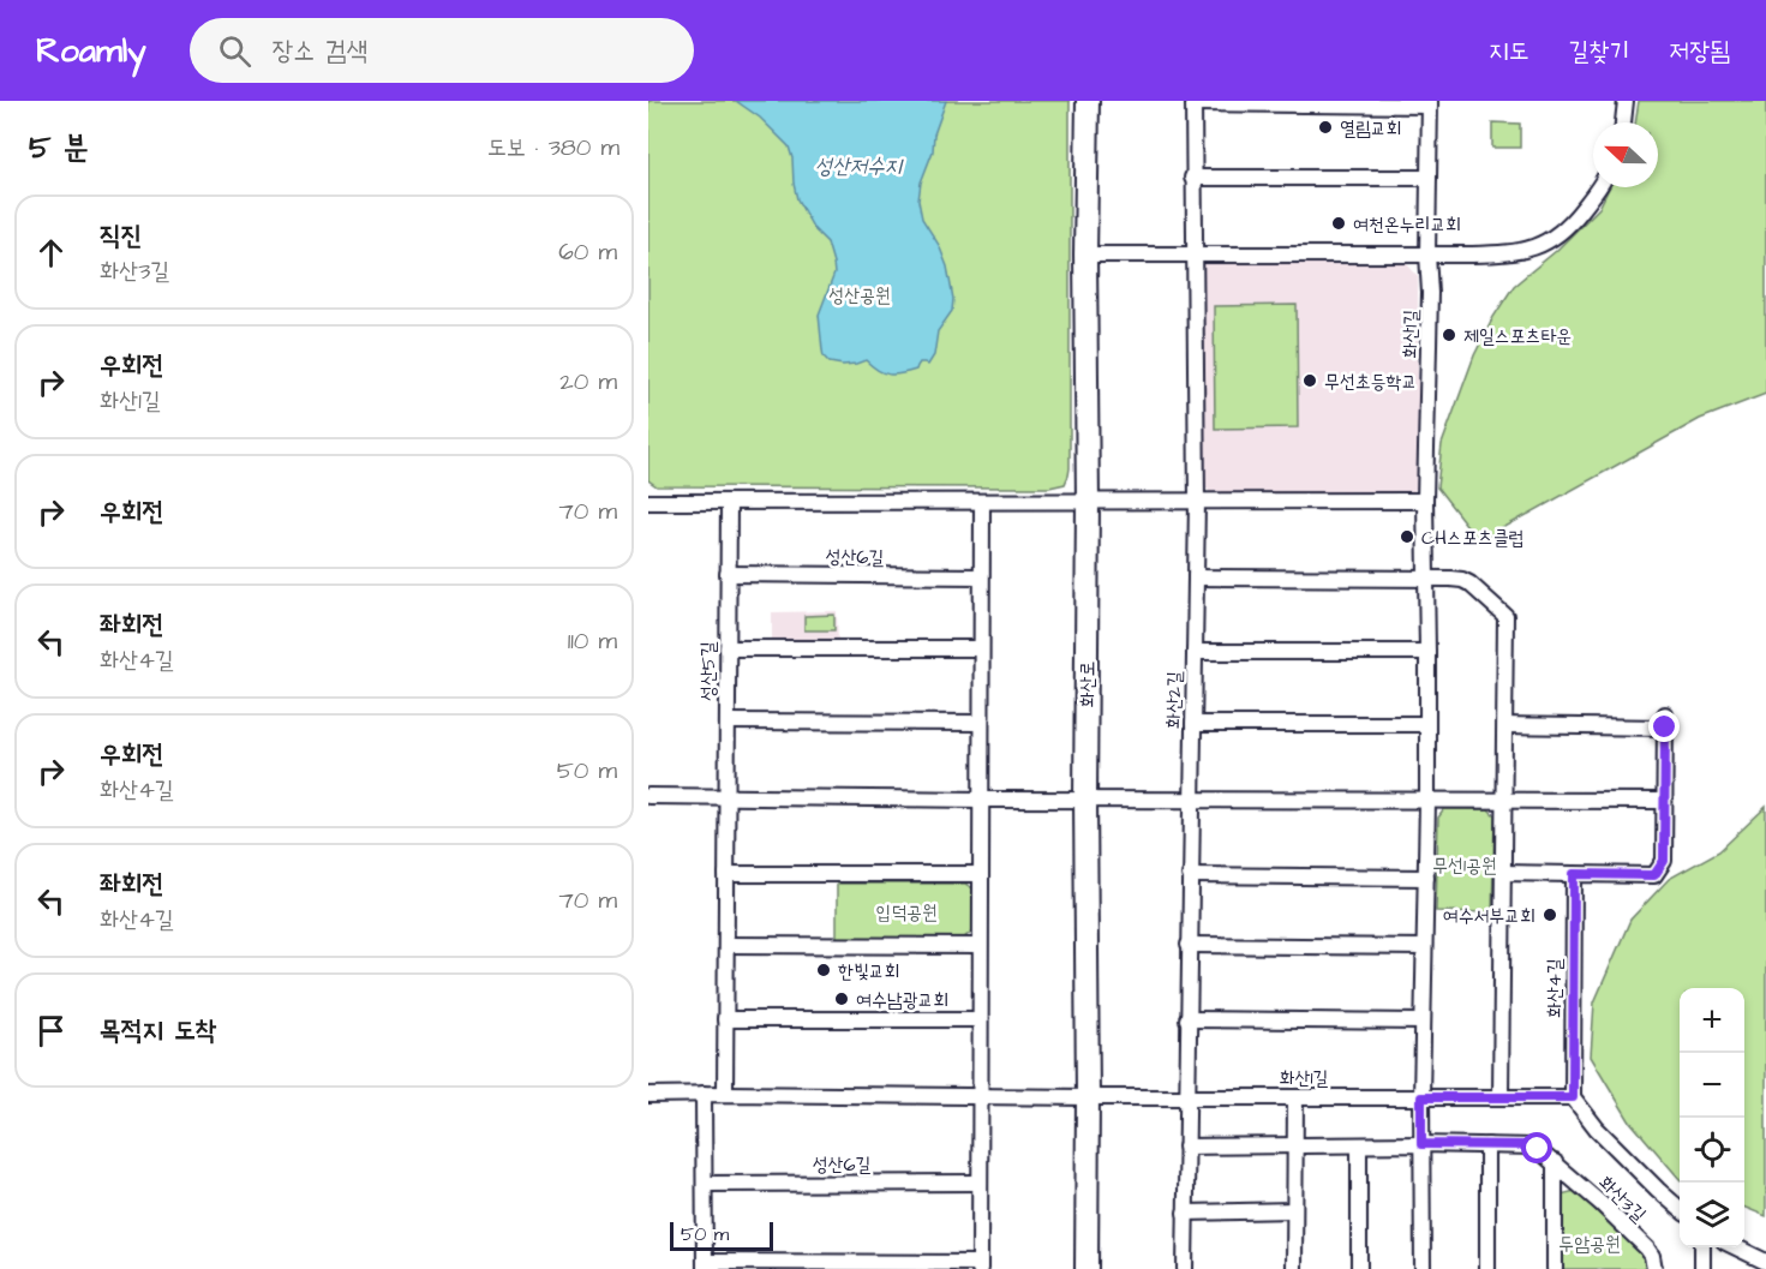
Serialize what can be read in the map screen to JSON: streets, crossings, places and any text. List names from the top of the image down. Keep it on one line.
{"streets":{"street":["화산1길","성산6길","성산5길","화산로","화산2길","화산4길","화산3길"]},"crossings":[["화산1길","화산로"],["화산1길","화산2길"],["화산1길","화산3길"],["성산6길","성산5길"]],"water":["성산저수지"],"parks":["성산공원","무선1공원","입덕공원","두암공원"],"places":["열림교회","여천온누리교회","제일스포츠타운","무선초등학교","CH스포츠클럽","여수서부교회","한빛교회","여수남광교회"],"scale_bar":"50 m","north":"left","page":{"header":"Roamly","search":"장소 검색","nav":["지도","길찾기","저장됨"],"heading":["5 분","도보 · 380 m"],"list":[["직진","화산3길","60 m"],["우회전","화산1길","20 m"],["우회전","70 m"],["좌회전","화산4길","110 m"],["우회전","화산4길","50 m"],["좌회전","화산4길","70 m"],"목적지 도착"],"map_buttons":["+","−"],"scale":"50 m"}}
